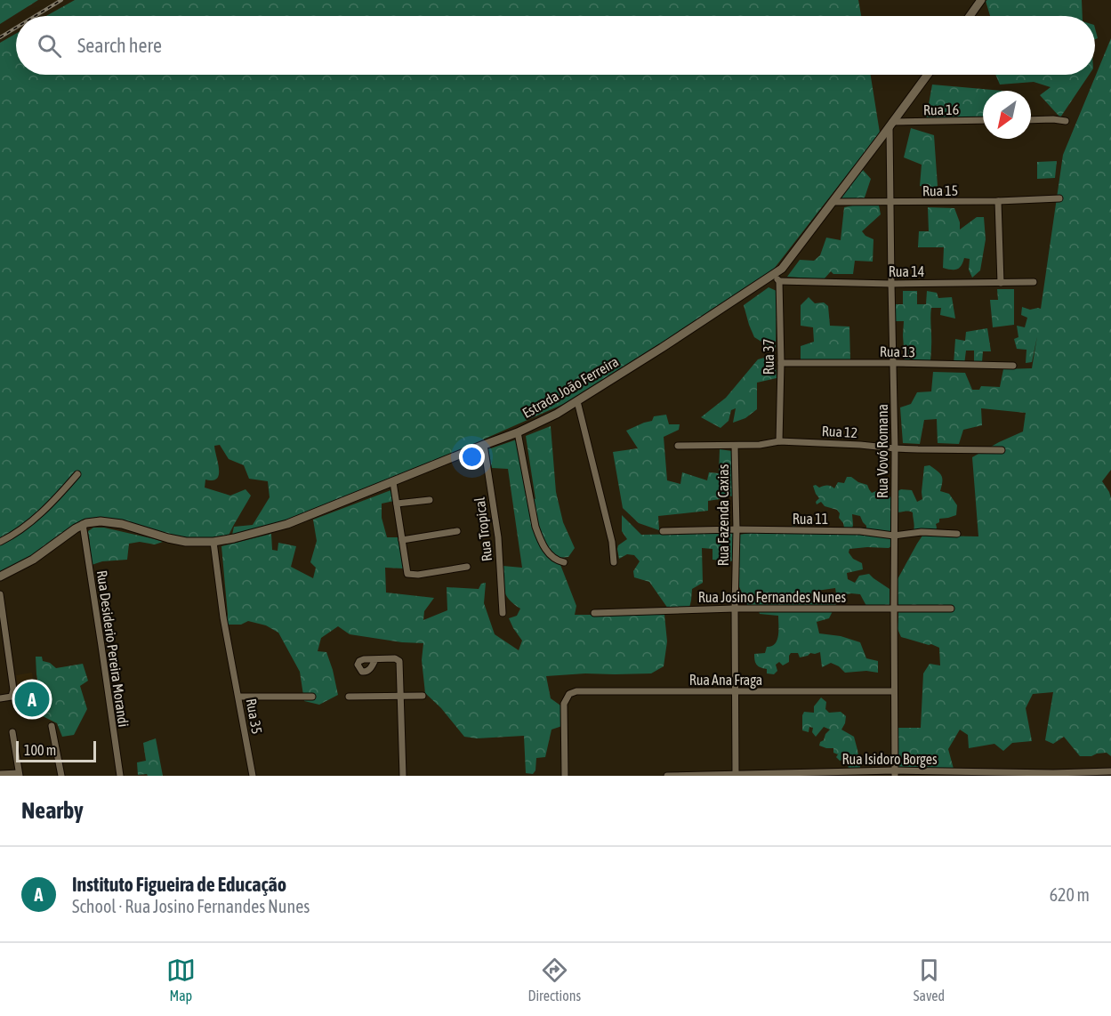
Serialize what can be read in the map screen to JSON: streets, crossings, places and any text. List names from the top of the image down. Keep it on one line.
{"streets":{"street":["Rua 16","Rua 15","Rua 14","Rua 13","Rua 37","Estrada João Ferreira","Rua 12","Rua Vovó Romana","Rua Fazenda Caxias","Rua 11","Rua Tropical","Rua Josino Fernandes Nunes","Rua Desiderio Pereira Morandi","Rua Ana Fraga","Rua 35","Rua Isidoro Borges"]},"crossings":[["Rua 16","Estrada João Ferreira"],["Rua 16","Rua Vovó Romana"],["Rua 15","Estrada João Ferreira"],["Rua 15","Rua Vovó Romana"],["Rua 14","Rua 37"],["Rua 14","Estrada João Ferreira"],["Rua 14","Rua Vovó Romana"],["Rua 13","Rua 37"],["Rua 13","Rua Vovó Romana"],["Rua 37","Estrada João Ferreira"],["Rua 37","Rua 12"],["Estrada João Ferreira","Rua Vovó Romana"],["Estrada João Ferreira","Rua Tropical"],["Estrada João Ferreira","Rua Desiderio Pereira Morandi"],["Estrada João Ferreira","Rua 35"],["Rua 12","Rua Vovó Romana"],["Rua 12","Rua Fazenda Caxias"],["Rua Vovó Romana","Rua 11"],["Rua Vovó Romana","Rua Josino Fernandes Nunes"],["Rua Vovó Romana","Rua Ana Fraga"],["Rua Vovó Romana","Rua Isidoro Borges"],["Rua Fazenda Caxias","Rua 11"],["Rua Fazenda Caxias","Rua Josino Fernandes Nunes"],["Rua Fazenda Caxias","Rua Ana Fraga"],["Rua Fazenda Caxias","Rua Isidoro Borges"]],"scale_bar":"100 m","north":"bottom left","page":{"search":"Search here","pins":"A","scale":"100 m","heading":"Nearby","list":[{"mark":"A","name":"Instituto Figueira de Educação","note":"School · Rua Josino Fernandes Nunes","value":"620 m"}],"nav":["Map","Directions","Saved"]}}
